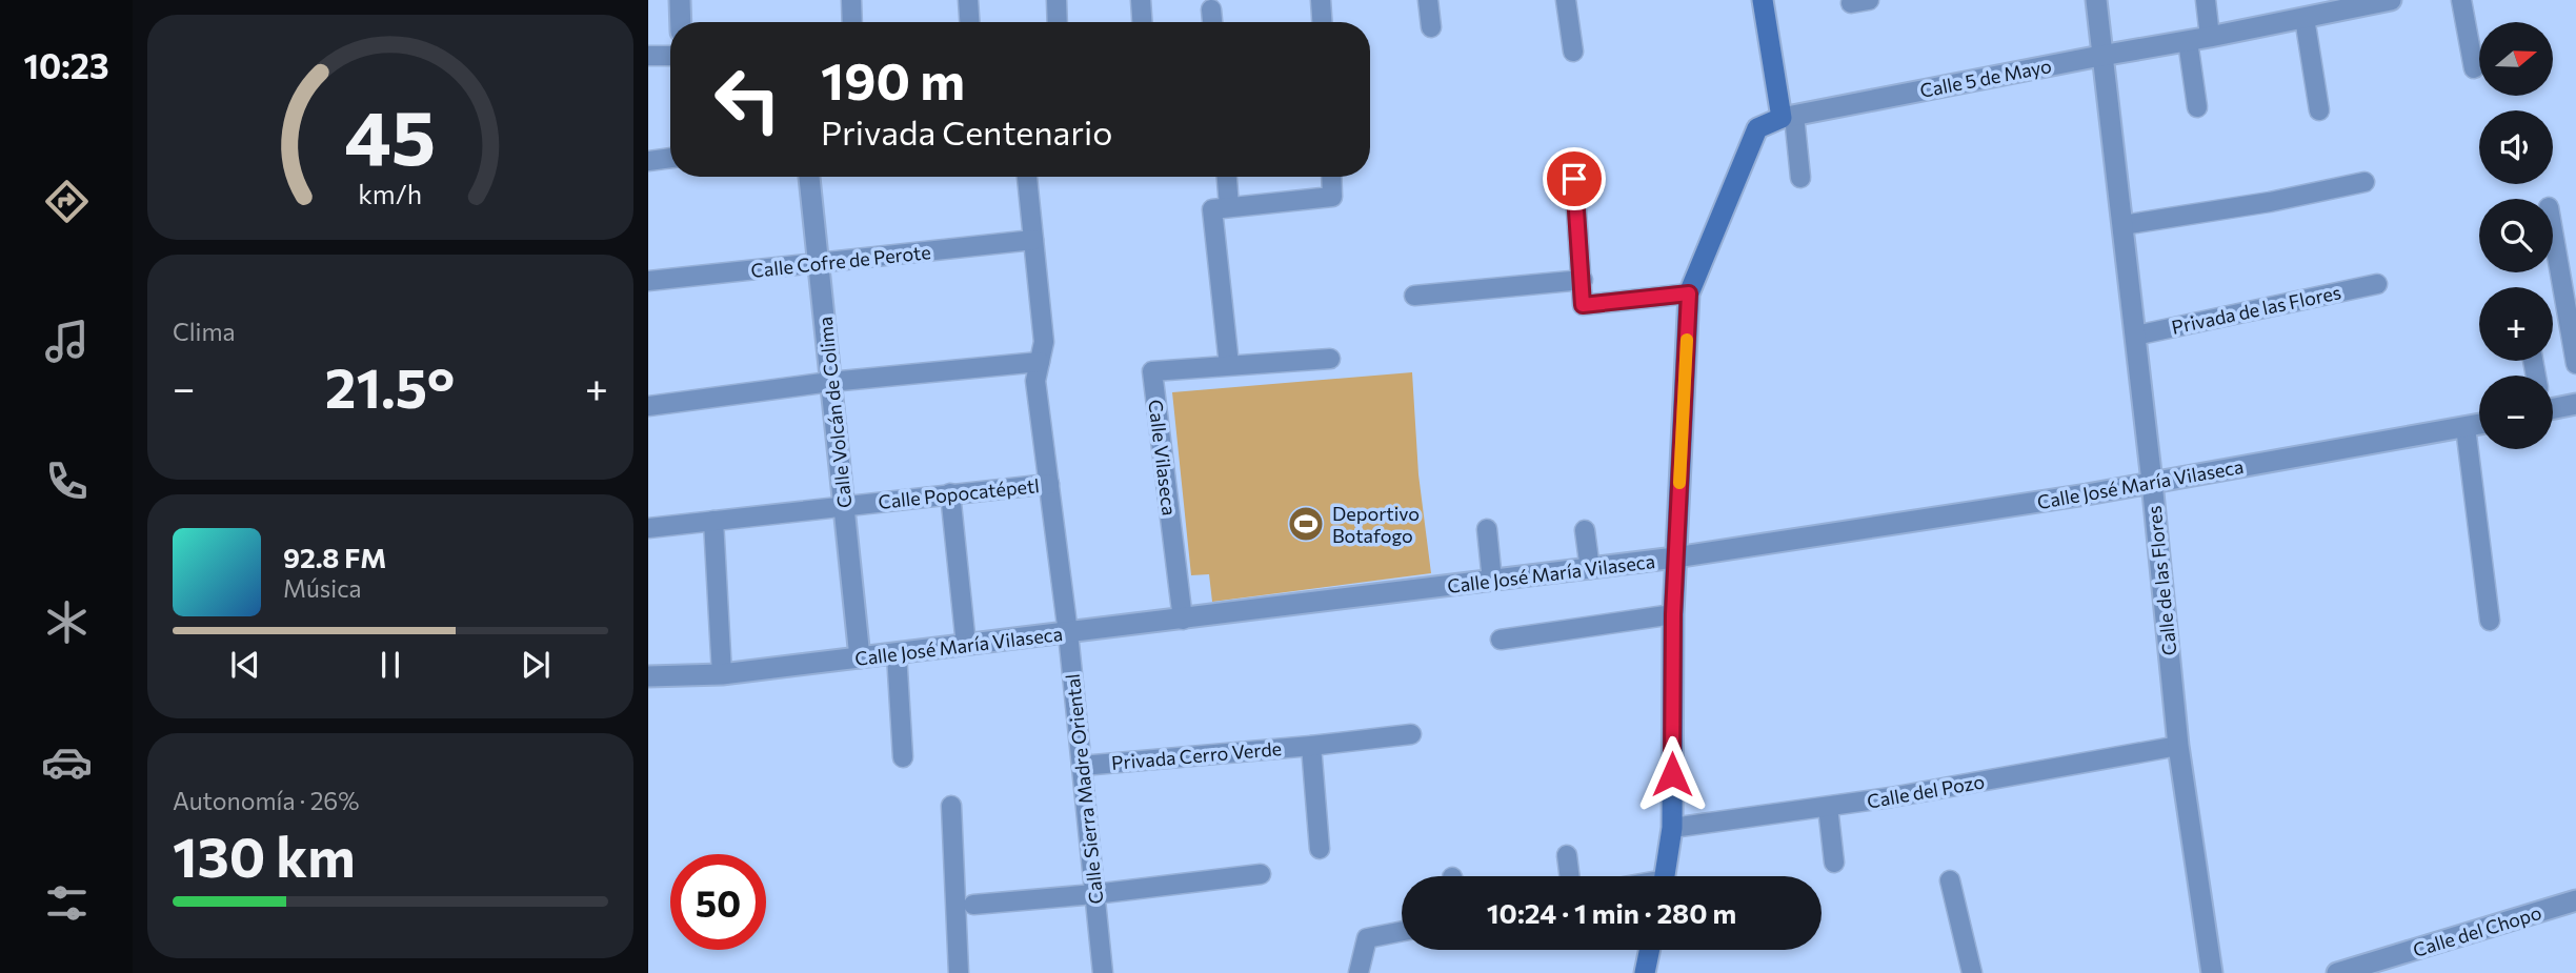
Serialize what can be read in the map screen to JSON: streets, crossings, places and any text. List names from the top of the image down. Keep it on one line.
{"streets":{"main road":["Calle 5 de Mayo"],"street":["Calle Cofre de Perote","Privada de las Flores","Calle Volcán de Colima","Calle Vilaseca","Calle José María Vilaseca","Calle Popocatépetl","Calle de las Flores","Privada Cerro Verde","Calle Sierra Madre Oriental","Calle del Pozo","Calle del Chopo"]},"crossings":[["Calle 5 de Mayo","Calle José María Vilaseca"],["Calle 5 de Mayo","Calle de las Flores"],["Calle 5 de Mayo","Calle del Pozo"],["Calle Cofre de Perote","Calle Volcán de Colima"],["Calle Cofre de Perote","Calle Sierra Madre Oriental"],["Privada de las Flores","Calle de las Flores"],["Calle Volcán de Colima","Calle José María Vilaseca"],["Calle Volcán de Colima","Calle Popocatépetl"],["Calle Vilaseca","Calle José María Vilaseca"],["Calle José María Vilaseca","Calle de las Flores"],["Calle José María Vilaseca","Calle Sierra Madre Oriental"],["Calle Popocatépetl","Calle Sierra Madre Oriental"],["Calle de las Flores","Calle del Pozo"],["Privada Cerro Verde","Calle Sierra Madre Oriental"]],"places":{"sports":["Deportivo Botafogo"]},"north":"right","page":{"tabs":"10:23","map_buttons":["+","−"],"turn":["190 m","Privada Centenario"],"tile":["Clima",["Autonomía · 26%","130 km"]],"heat":["−","21.5°","+"],"song":["92.8 FM","Música"],"limit":"50","trip":"10:24 · 1 min · 280 m","gauge":["45","km/h"]}}
